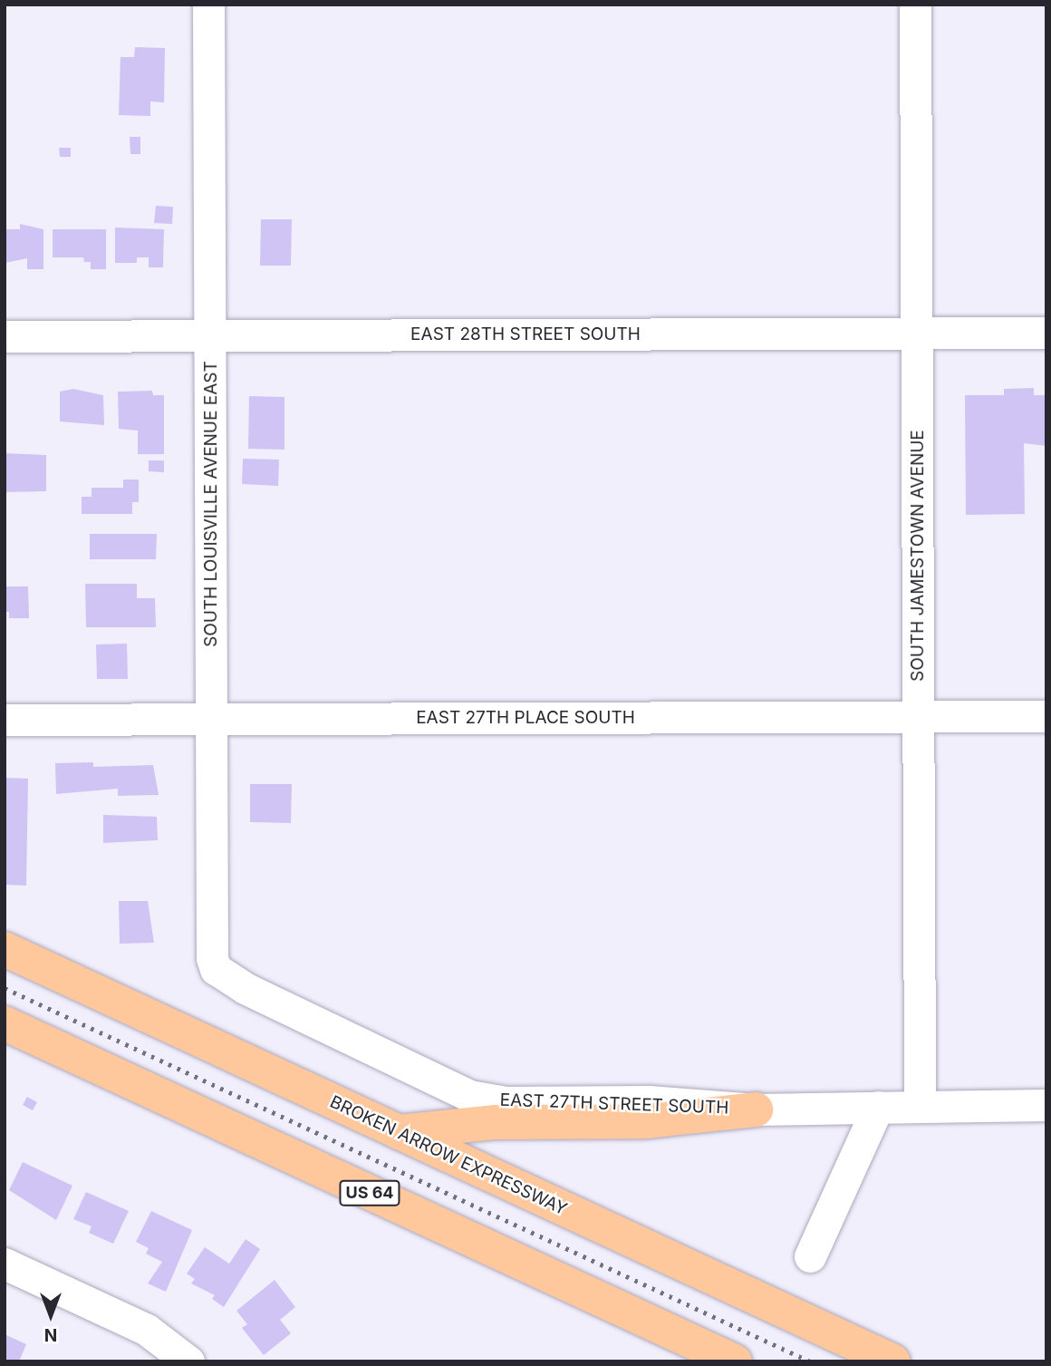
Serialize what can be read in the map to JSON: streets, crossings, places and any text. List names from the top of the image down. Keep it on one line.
{"streets":{"highway":["BROKEN ARROW EXPRESSWAY","US 64"],"street":["EAST 28TH STREET SOUTH","SOUTH LOUISVILLE AVENUE EAST","SOUTH JAMESTOWN AVENUE","EAST 27TH PLACE SOUTH","EAST 27TH STREET SOUTH"]},"crossings":[["EAST 28TH STREET SOUTH","SOUTH LOUISVILLE AVENUE EAST"],["EAST 28TH STREET SOUTH","SOUTH JAMESTOWN AVENUE"],["SOUTH LOUISVILLE AVENUE EAST","EAST 27TH PLACE SOUTH"],["SOUTH LOUISVILLE AVENUE EAST","EAST 27TH STREET SOUTH"],["SOUTH JAMESTOWN AVENUE","EAST 27TH PLACE SOUTH"],["SOUTH JAMESTOWN AVENUE","EAST 27TH STREET SOUTH"]],"north":"bottom"}
